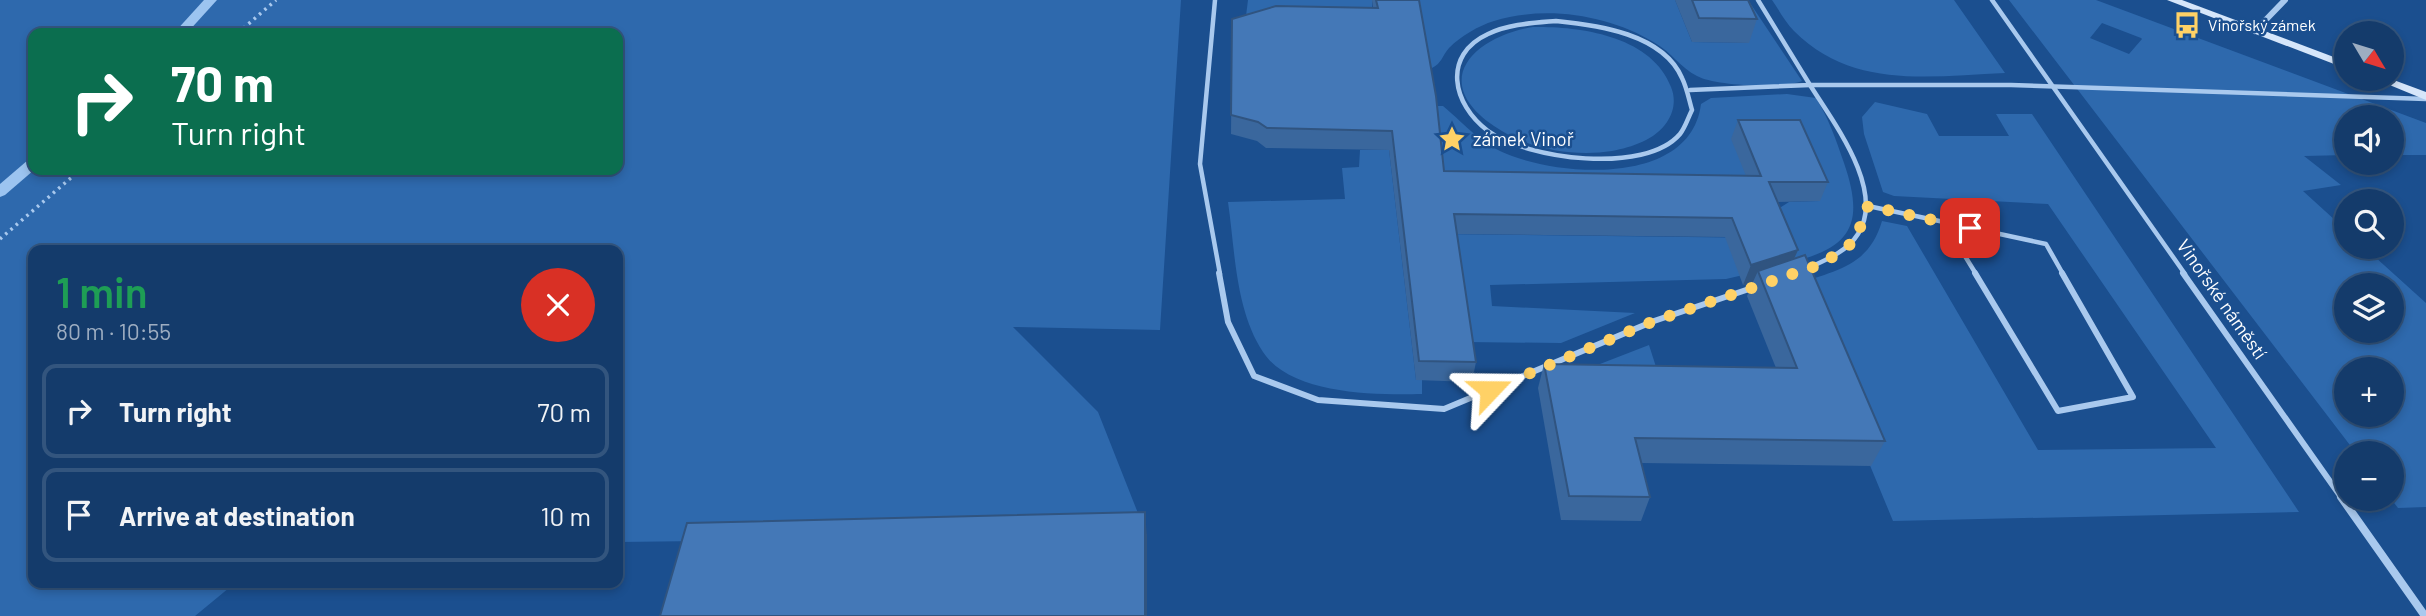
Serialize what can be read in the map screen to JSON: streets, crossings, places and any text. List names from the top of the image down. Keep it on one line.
{"streets":{"street":["Vinořské náměstí"]},"places":{"bus stop":["Vinořský zámek"],"place":["zámek Vinoř"]},"north":"bottom right","page":{"map_buttons":["+","−"],"turn":["70 m","Turn right"],"heading":["1 min","80 m · 10:55"],"list":[{"name":"Turn right","value":"70 m"},{"name":"Arrive at destination","value":"10 m"}]}}
